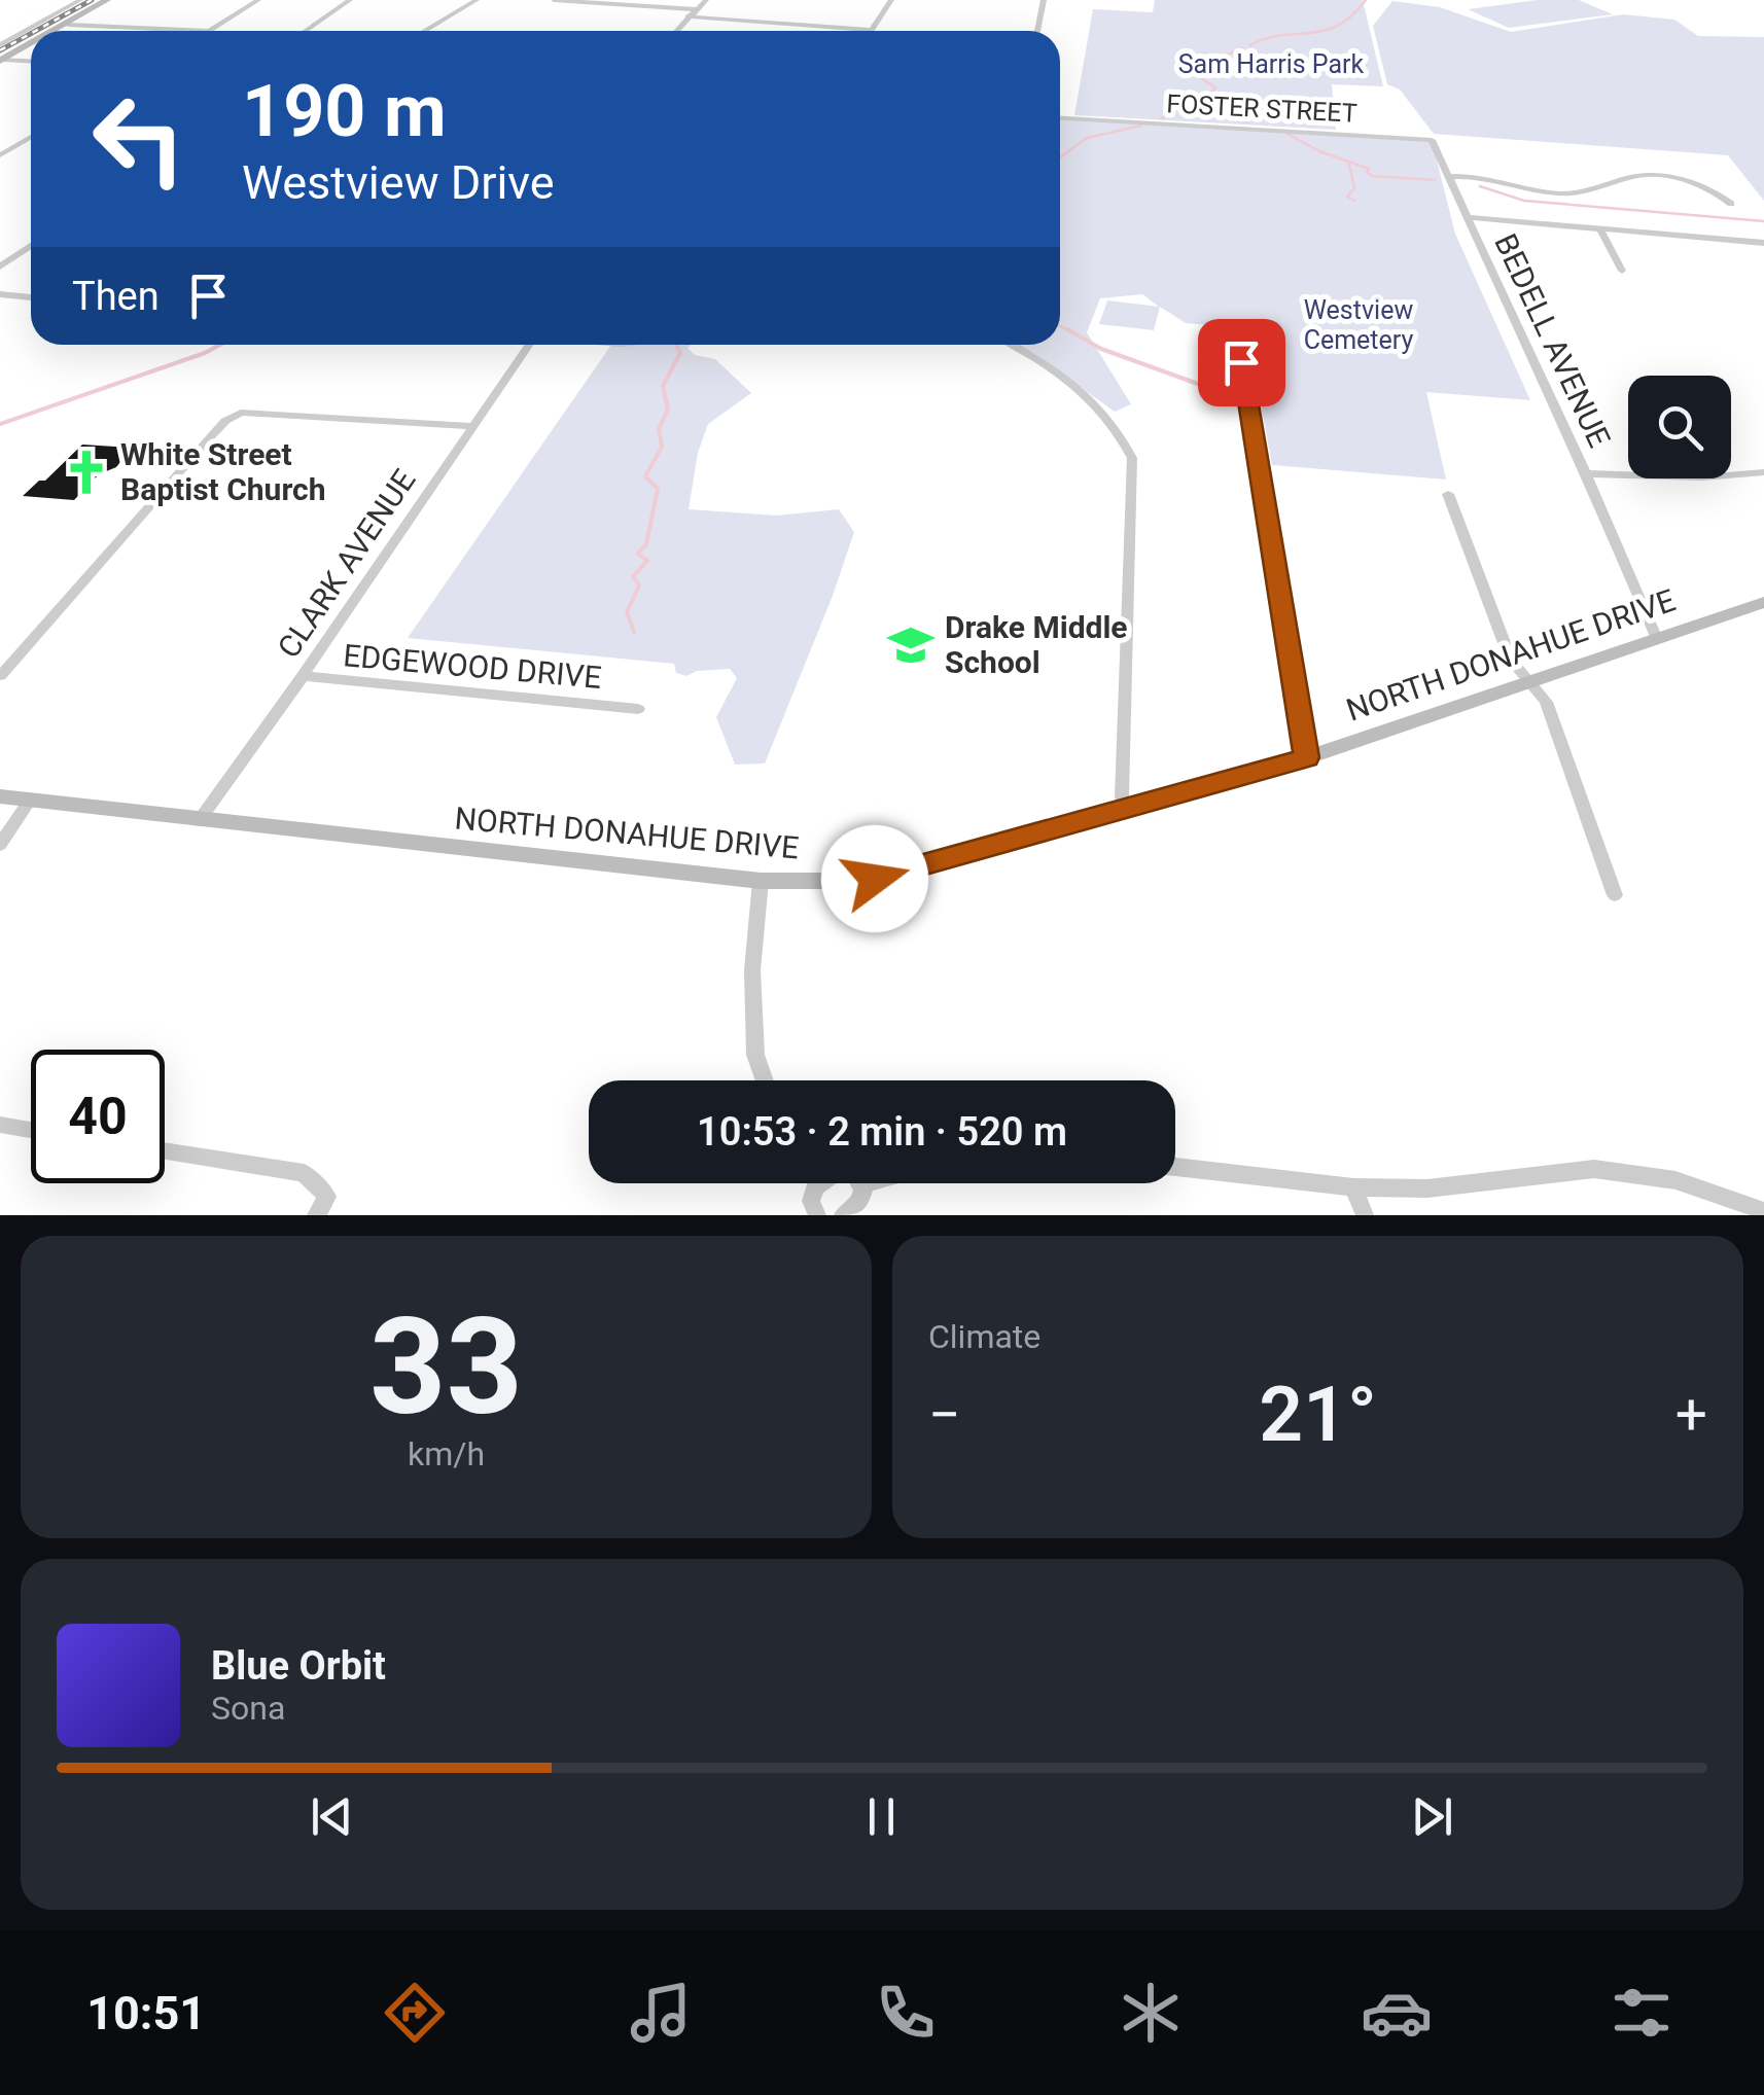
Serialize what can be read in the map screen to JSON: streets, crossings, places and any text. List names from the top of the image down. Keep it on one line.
{"streets":{"street":["FOSTER STREET","BEDELL AVENUE","CLARK AVENUE","NORTH DONAHUE DRIVE","EDGEWOOD DRIVE"]},"crossings":[["FOSTER STREET","BEDELL AVENUE"],["BEDELL AVENUE","NORTH DONAHUE DRIVE"],["CLARK AVENUE","NORTH DONAHUE DRIVE"],["CLARK AVENUE","EDGEWOOD DRIVE"]],"parks":["Sam Harris Park","Westview Cemetery"],"places":{"church":["White Street Baptist Church"],"school or university":["Drake Middle School"]},"page":{"turn":["190 m","Westview Drive"],"then":"Then","limit":"40","trip":"10:53 · 2 min · 520 m","tile":[["33","km/h"],"Climate"],"heat":["−","21°","+"],"song":["Blue Orbit","Sona"],"tabs":"10:51"}}
